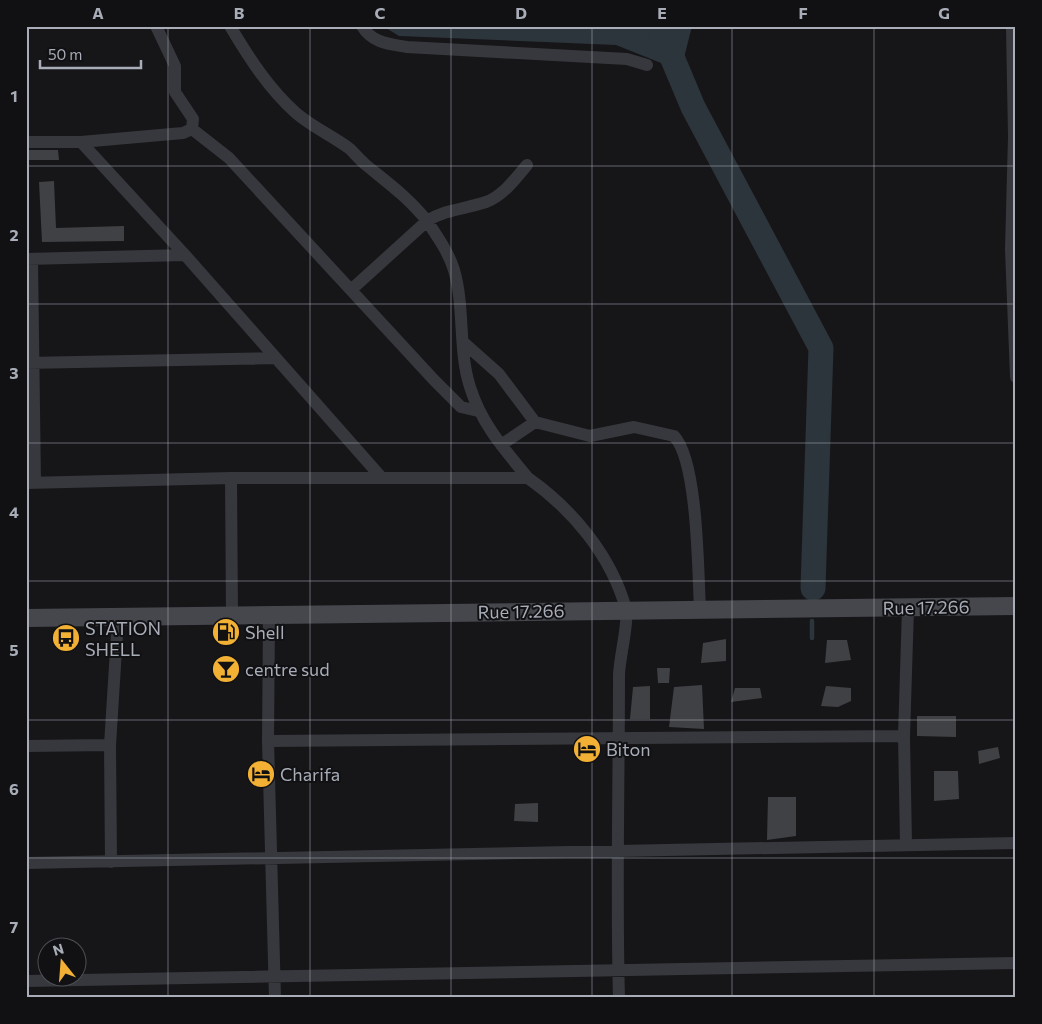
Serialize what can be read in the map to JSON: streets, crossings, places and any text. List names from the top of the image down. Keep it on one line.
{"streets":{"main road":["Rue 17.266"]},"places":{"fuel station":["Shell"],"bus stop":["STATION SHELL"],"bar":["centre sud"],"hotel":["Biton","Charifa"]},"scale_bar":"50 m","north":"top","grid":{"columns":["A","B","C","D","E","F","G"],"rows":["1","2","3","4","5","6","7"]}}
